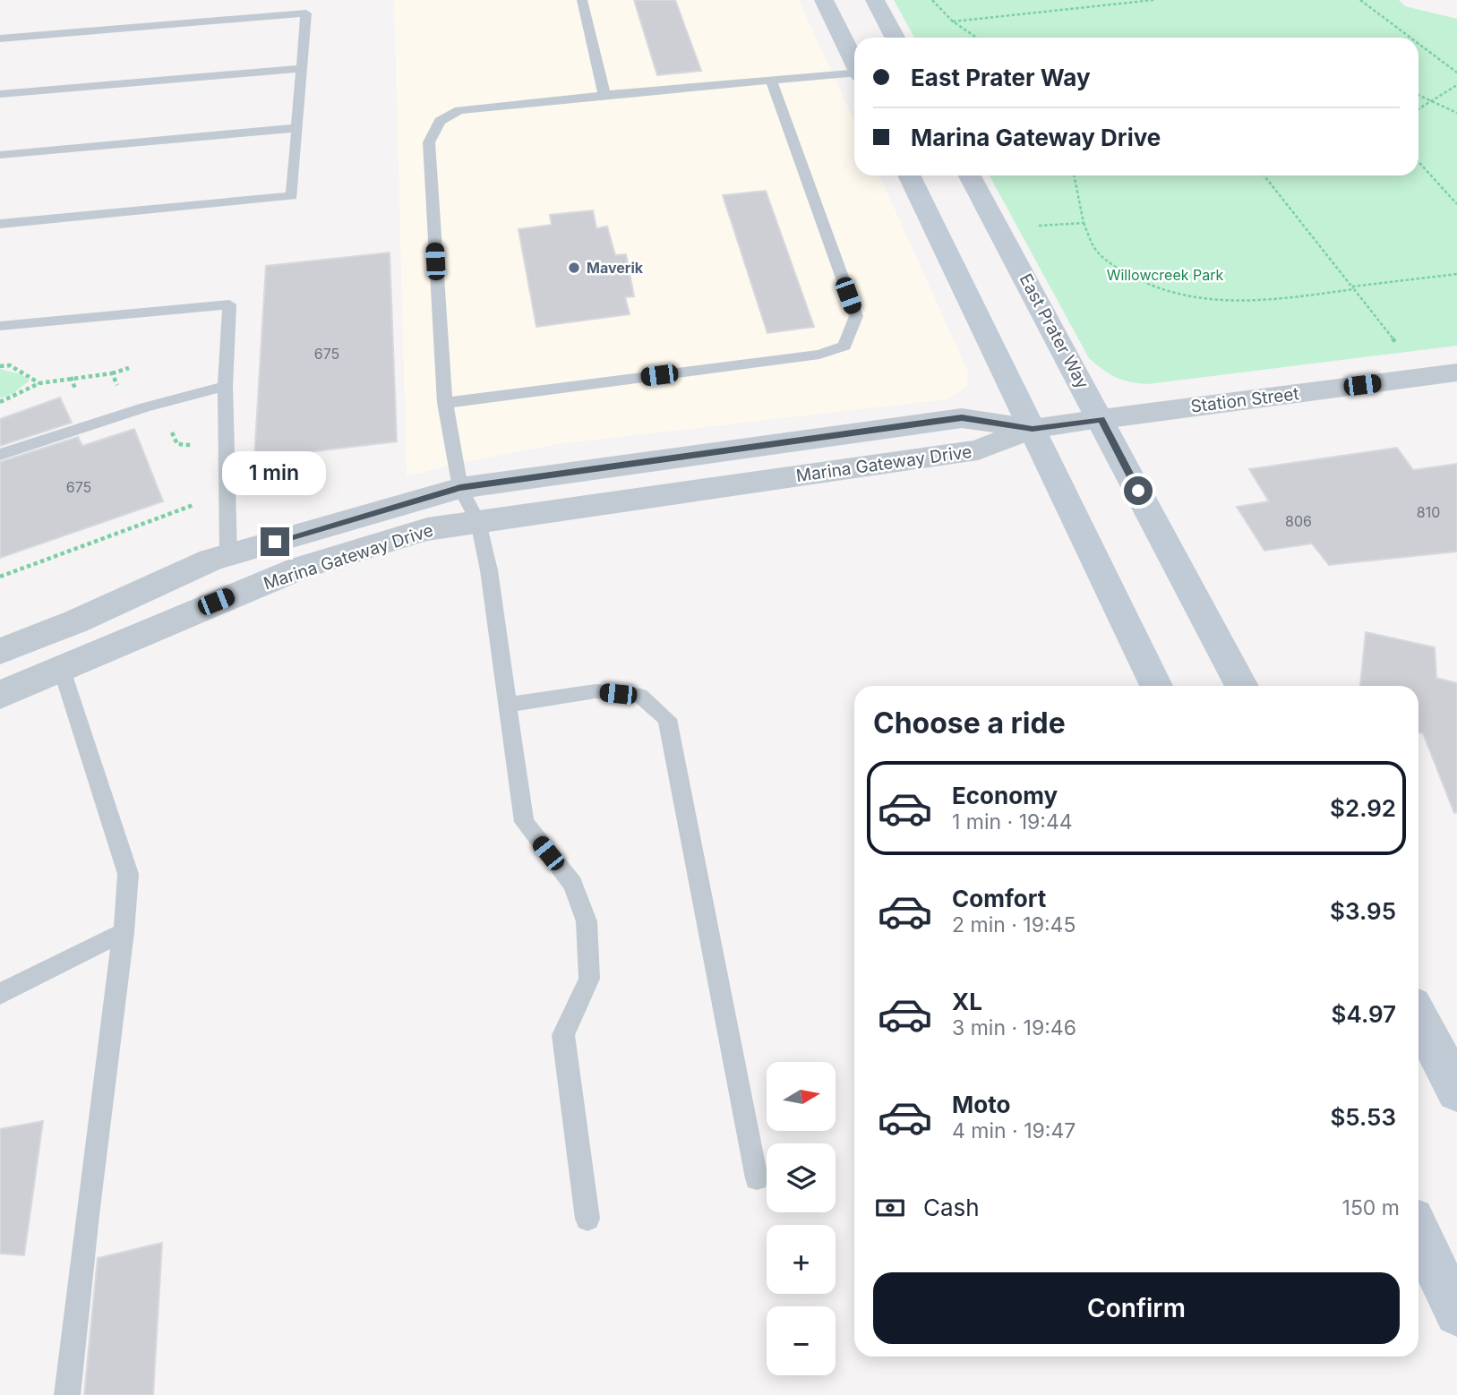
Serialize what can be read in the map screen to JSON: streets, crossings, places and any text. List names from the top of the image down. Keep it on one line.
{"streets":{"main road":["East Prater Way"],"street":["Station Street","Marina Gateway Drive"]},"crossings":[["East Prater Way","Station Street"],["Station Street","Marina Gateway Drive"]],"parks":["Willowcreek Park"],"places":["Maverik"],"house_numbers":["675","675","810","806"],"north":"right","page":{"banner":["East Prater Way","Marina Gateway Drive"],"bubble":"1 min","heading":"Choose a ride","list":[{"name":"Economy","note":"1 min · 19:44","value":"$2.92"},{"name":"Comfort","note":"2 min · 19:45","value":"$3.95"},{"name":"XL","note":"3 min · 19:46","value":"$4.97"},{"name":"Moto","note":"4 min · 19:47","value":"$5.53"}],"map_buttons":["+","−"],"pay":["Cash","150 m"],"buttons":"Confirm"}}
